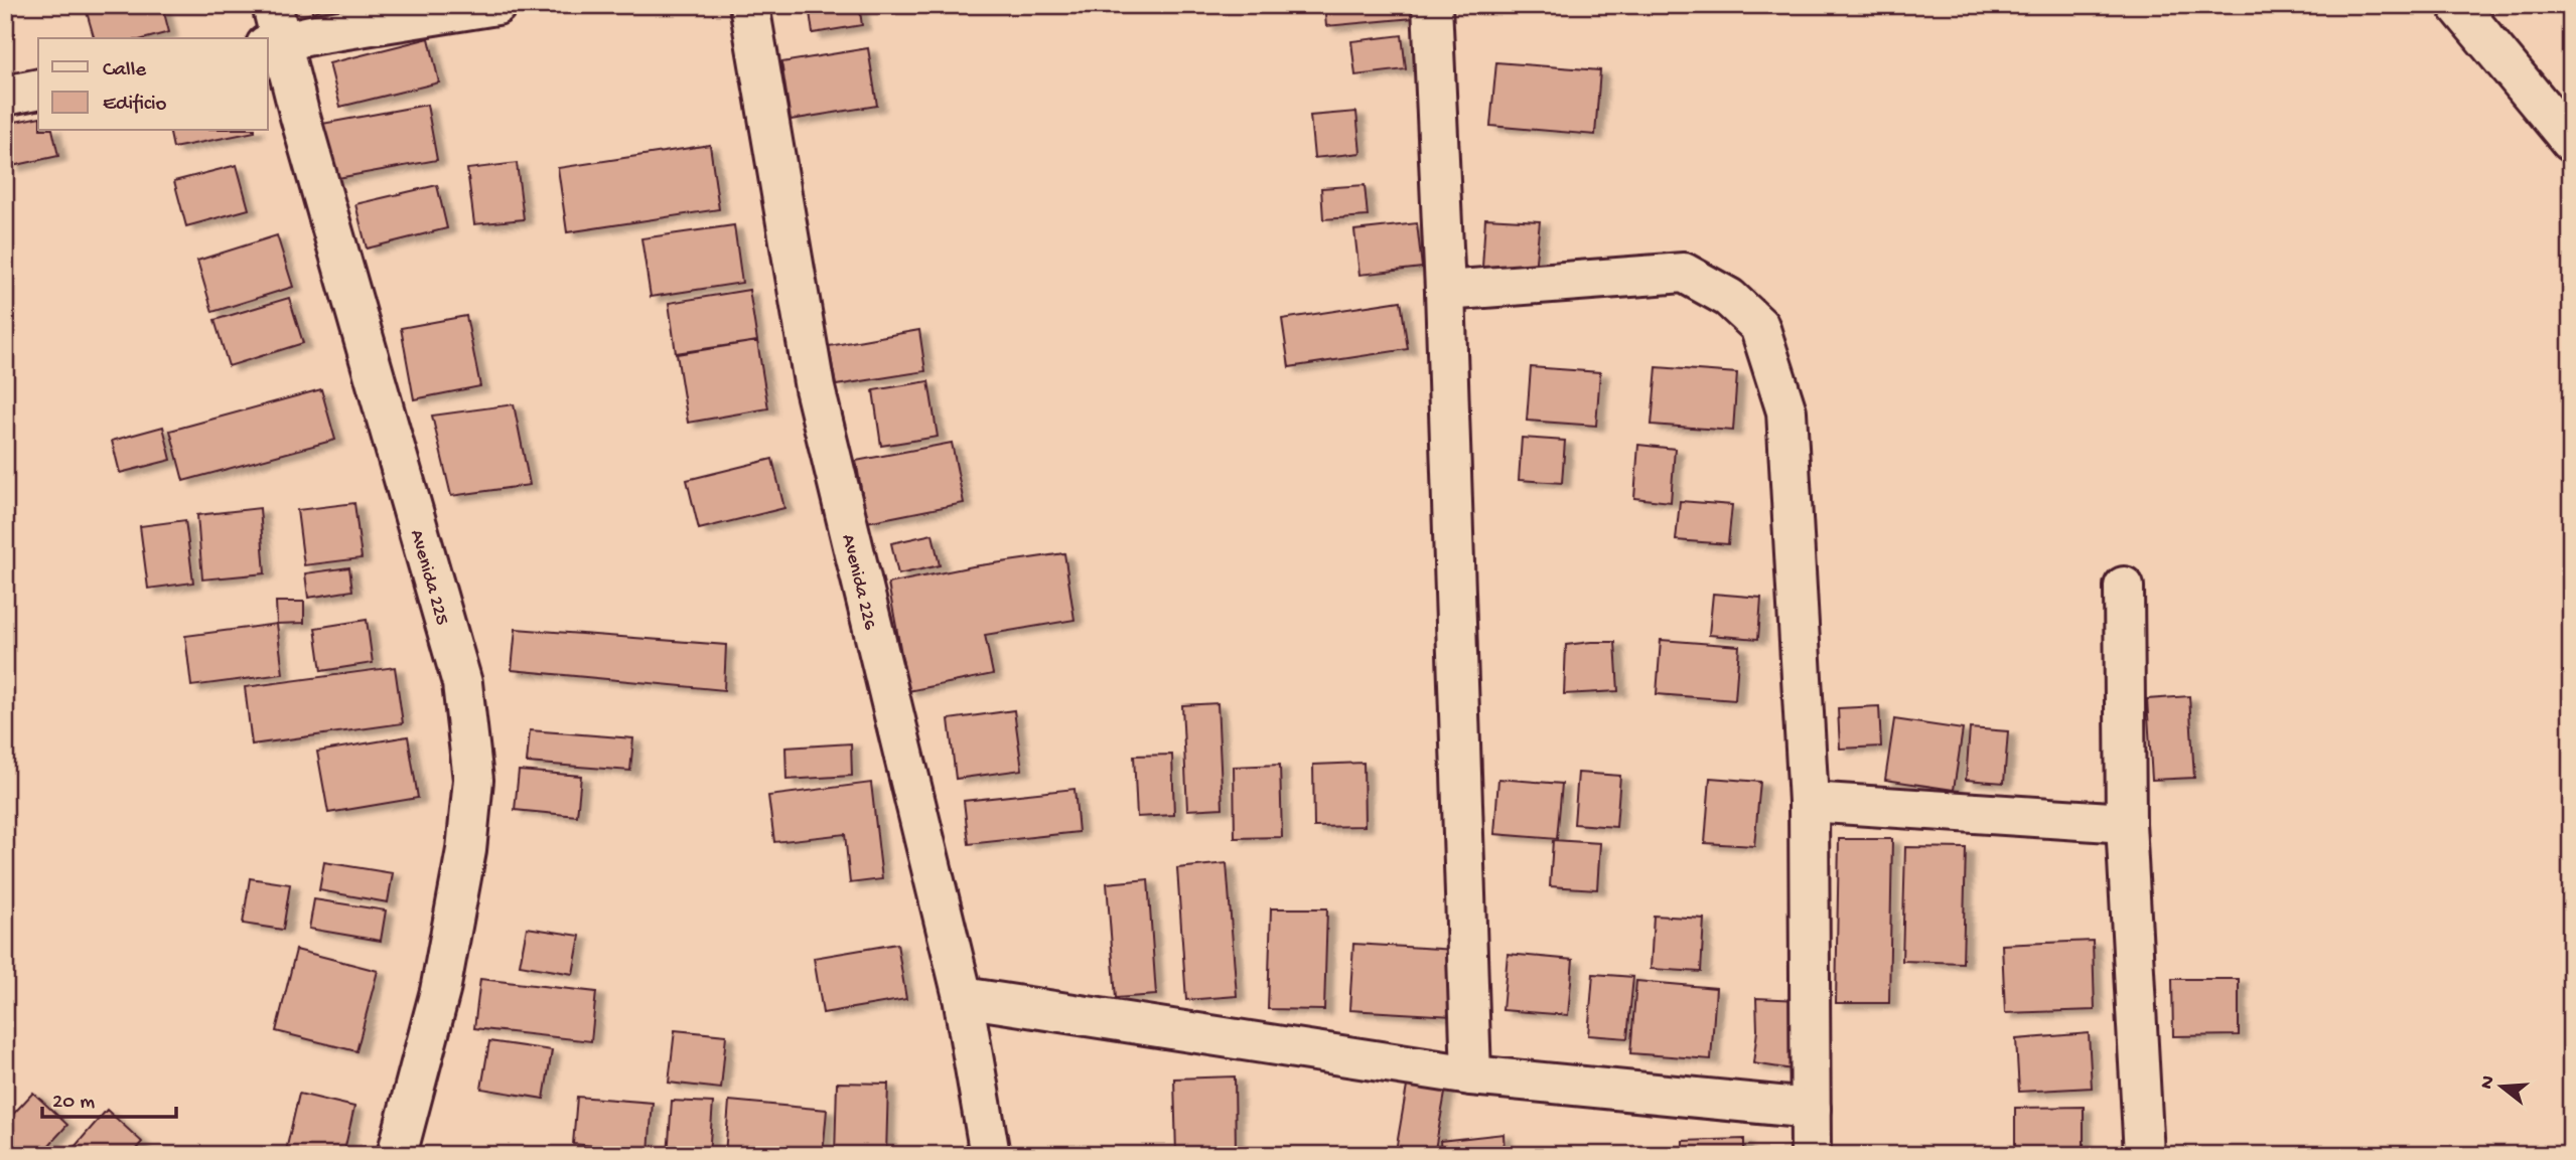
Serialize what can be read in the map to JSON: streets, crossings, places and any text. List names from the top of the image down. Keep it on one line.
{"streets":{"street":["Avenida 225","Avenida 226"]},"legend":["Calle","Edificio"],"scale_bar":"20 m","north":"left"}
